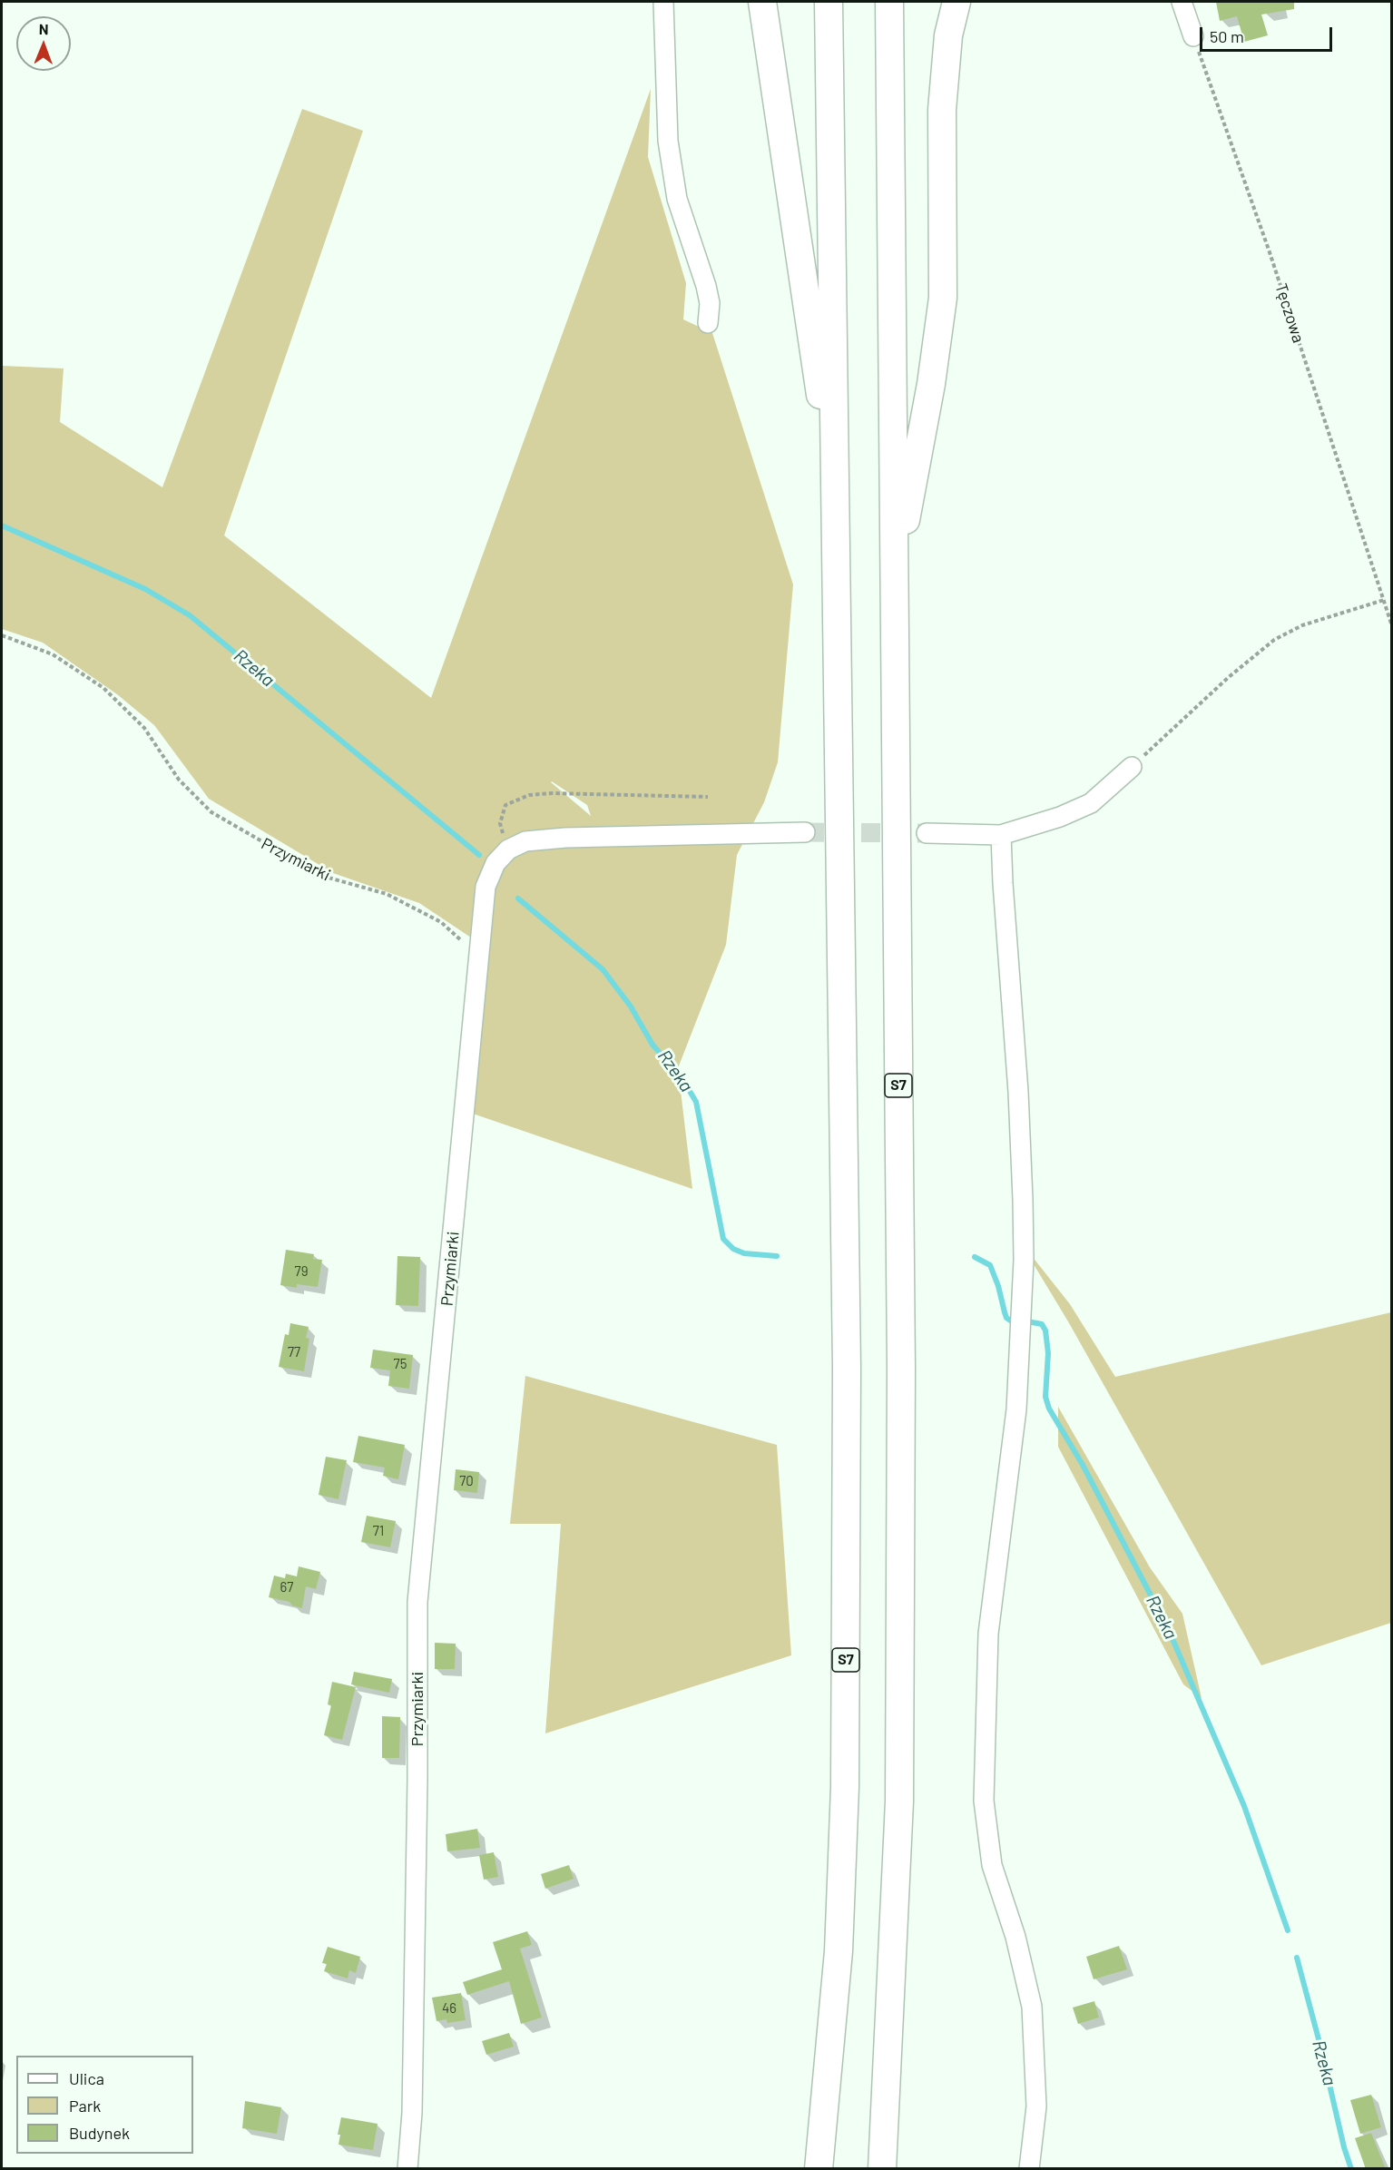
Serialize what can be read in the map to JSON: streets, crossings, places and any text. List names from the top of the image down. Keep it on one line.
{"streets":{"highway":["S7"],"street":["Przymiarki"],"path":["Tęczowa"]},"water":["Rzeka"],"house_numbers":["79","77","75","70","71","67","46"],"legend":["Ulica","Park","Budynek"],"scale_bar":"50 m","north":"top"}
